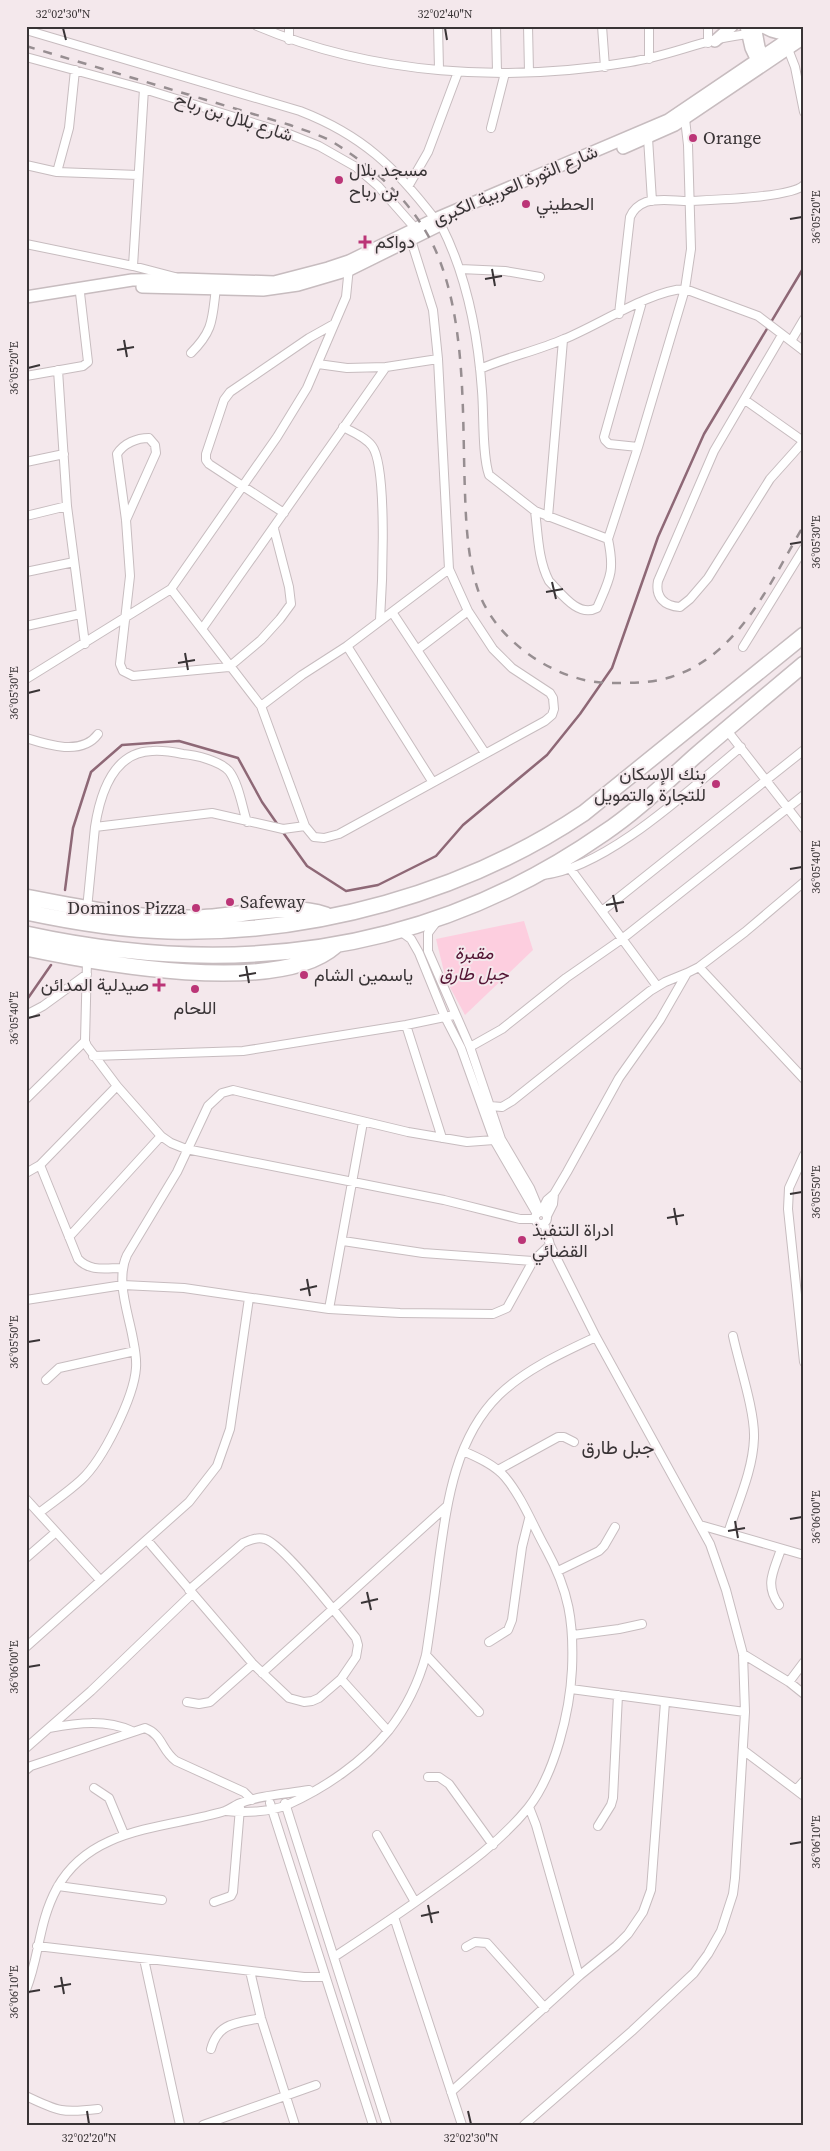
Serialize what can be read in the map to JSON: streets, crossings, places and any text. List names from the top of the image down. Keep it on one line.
{"streets":{"main road":["شارع الثورة العربية الكبرى"],"street":["شارع بلال بن رباح"]},"crossings":[["شارع بلال بن رباح","شارع الثورة العربية الكبرى"]],"districts":["جبل طارق"],"parks":["مقبرة جبل طارق"],"places":{"other":["Orange","مسجد بلال بن رباح","الحطيني","بنك الإسكان للتجارة والتمويل","Safeway","Dominos Pizza","ياسمين الشام","اللحام","ادراة التنفيذ القضائي"],"health":["دواكم","صيدلية المدائن"]},"coordinates":["32°02'30\"N","32°02'40\"N","36°05'20\"E","36°05'30\"E","36°05'40\"E","36°05'50\"E","36°06'00\"E","36°06'10\"E","32°02'20\"N"]}
